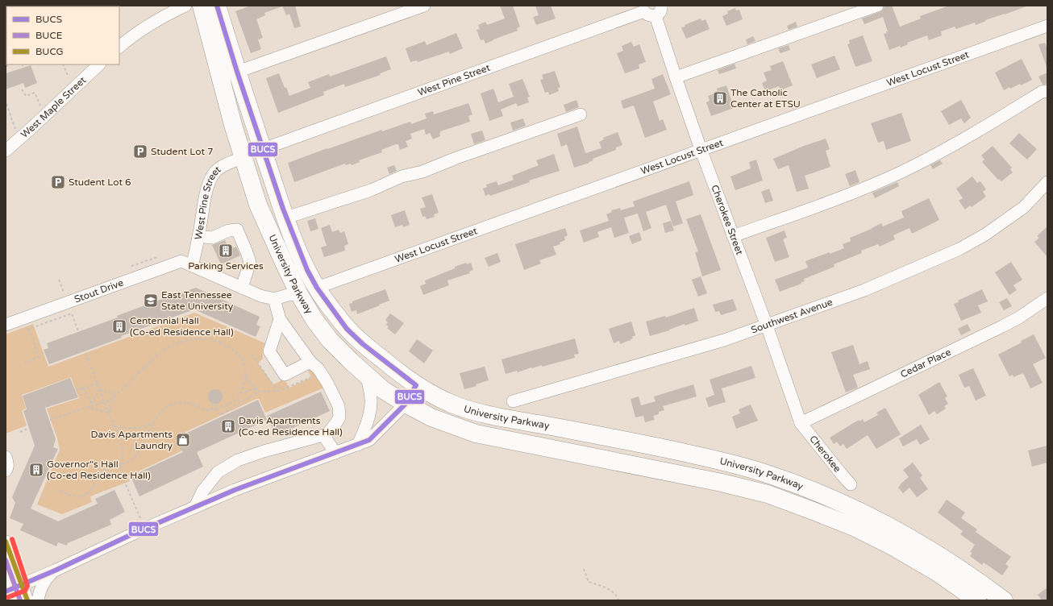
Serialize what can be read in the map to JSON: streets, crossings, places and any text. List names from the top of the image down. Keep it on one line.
{"streets":{"highway":["University Parkway"],"street":["West Locust Street","West Pine Street","West Maple Street","Cherokee Street","Stout Drive","Southwest Avenue","Cedar Place","Cherokee"]},"crossings":[["West Locust Street","Cherokee Street"],["West Locust Street","University Parkway"],["West Pine Street","Cherokee Street"],["West Pine Street","University Parkway"],["West Pine Street","Stout Drive"],["Cherokee Street","Southwest Avenue"],["Cherokee Street","Cedar Place"],["Cherokee Street","Cherokee"],["Cedar Place","Cherokee"]],"places":{"building":["The Catholic Center at ETSU","Parking Services","Centennial Hall (Co-ed Residence Hall)","Davis Apartments (Co-ed Residence Hall)","Governor\"s Hall (Co-ed Residence Hall)"],"parking":["Student Lot 7","Student Lot 6"],"school or university":["East Tennessee State University"],"shop":["Davis Apartments Laundry"]},"lines":["transit line BUCS","transit line BUCG","transit line BUCE"],"legend":["BUCS","BUCE","BUCG"]}
